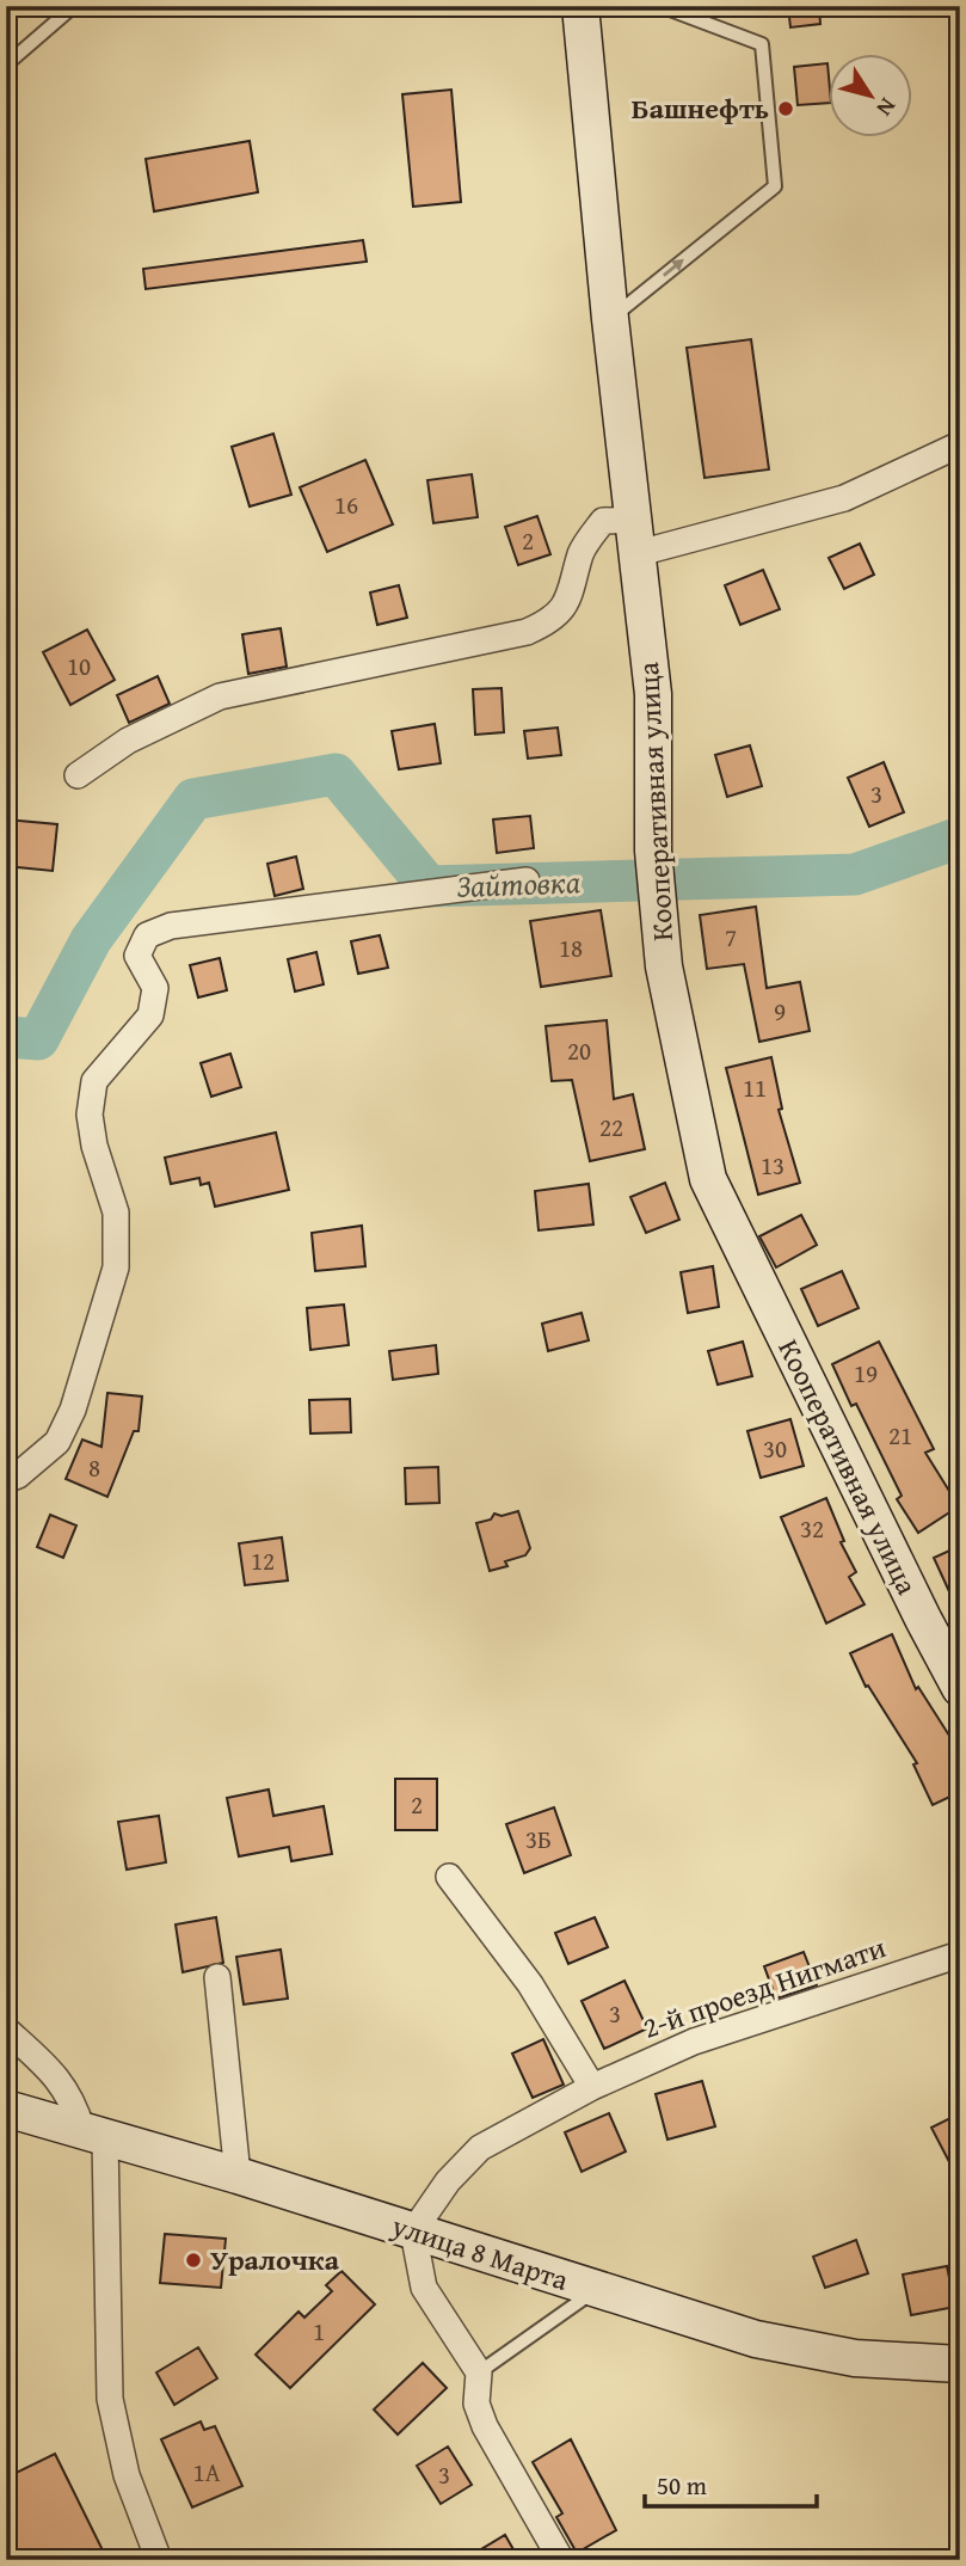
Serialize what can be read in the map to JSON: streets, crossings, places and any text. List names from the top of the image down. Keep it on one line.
{"streets":{"main road":["Кооперативная улица","улица 8 Марта"],"street":["2-й проезд Нигмати"]},"crossings":[["2-й проезд Нигмати","улица 8 Марта"]],"water":["Зайтовка"],"places":["Башнефть","Уралочка"],"house_numbers":["16","2","10","3","7","18","9","20","11","22","13","19","21","30","8","32","12","2","3Б","3","1","1А","3"],"scale_bar":"50 m","north":"bottom right"}
